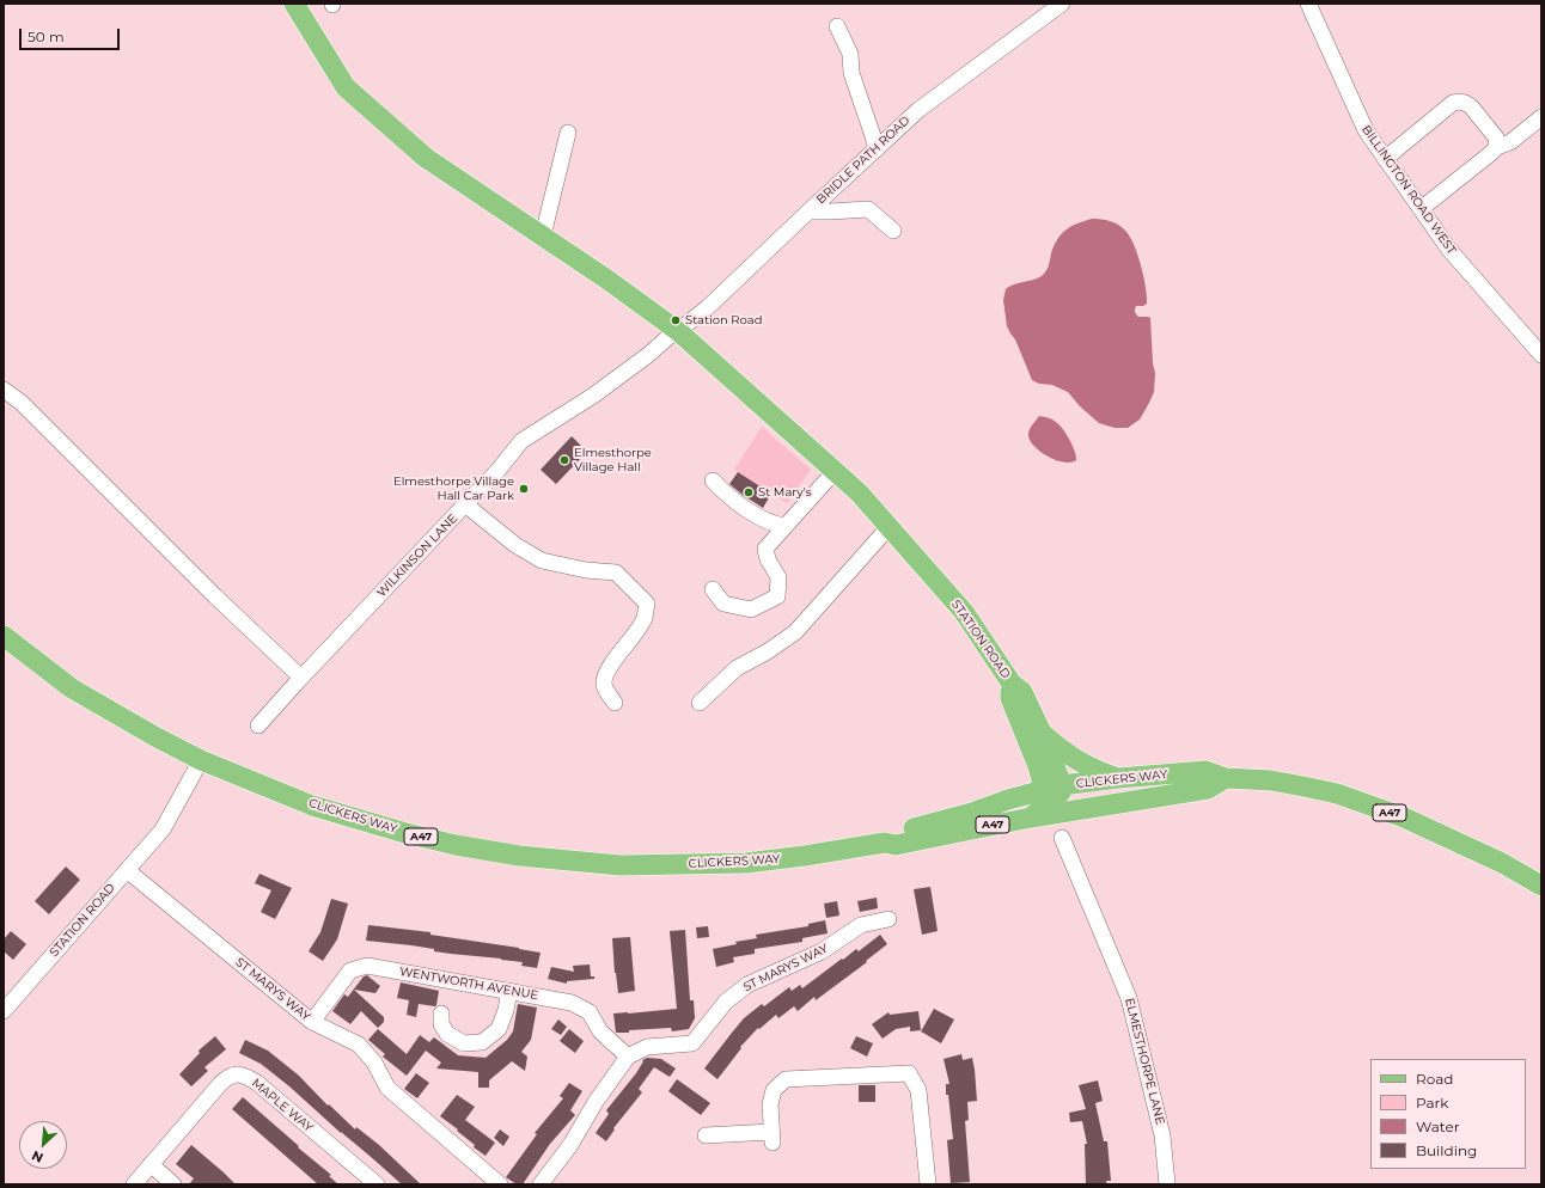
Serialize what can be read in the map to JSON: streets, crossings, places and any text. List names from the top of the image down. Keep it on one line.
{"streets":{"main road":["STATION ROAD","CLICKERS WAY","A47"],"street":["BRIDLE PATH ROAD","BILLINGTON ROAD WEST","WILKINSON LANE","ST MARYS WAY","WENTWORTH AVENUE","ELMESTHORPE LANE","MAPLE WAY"]},"crossings":[["BRIDLE PATH ROAD","WILKINSON LANE"],["BRIDLE PATH ROAD","STATION ROAD"],["WILKINSON LANE","STATION ROAD"],["STATION ROAD","CLICKERS WAY"],["STATION ROAD","ST MARYS WAY"],["ST MARYS WAY","WENTWORTH AVENUE"]],"places":["Station Road","Elmesthorpe Village Hall","Elmesthorpe Village Hall Car Park","St Mary's"],"legend":["Road","Park","Water","Building"],"scale_bar":"50 m","north":"bottom left"}
